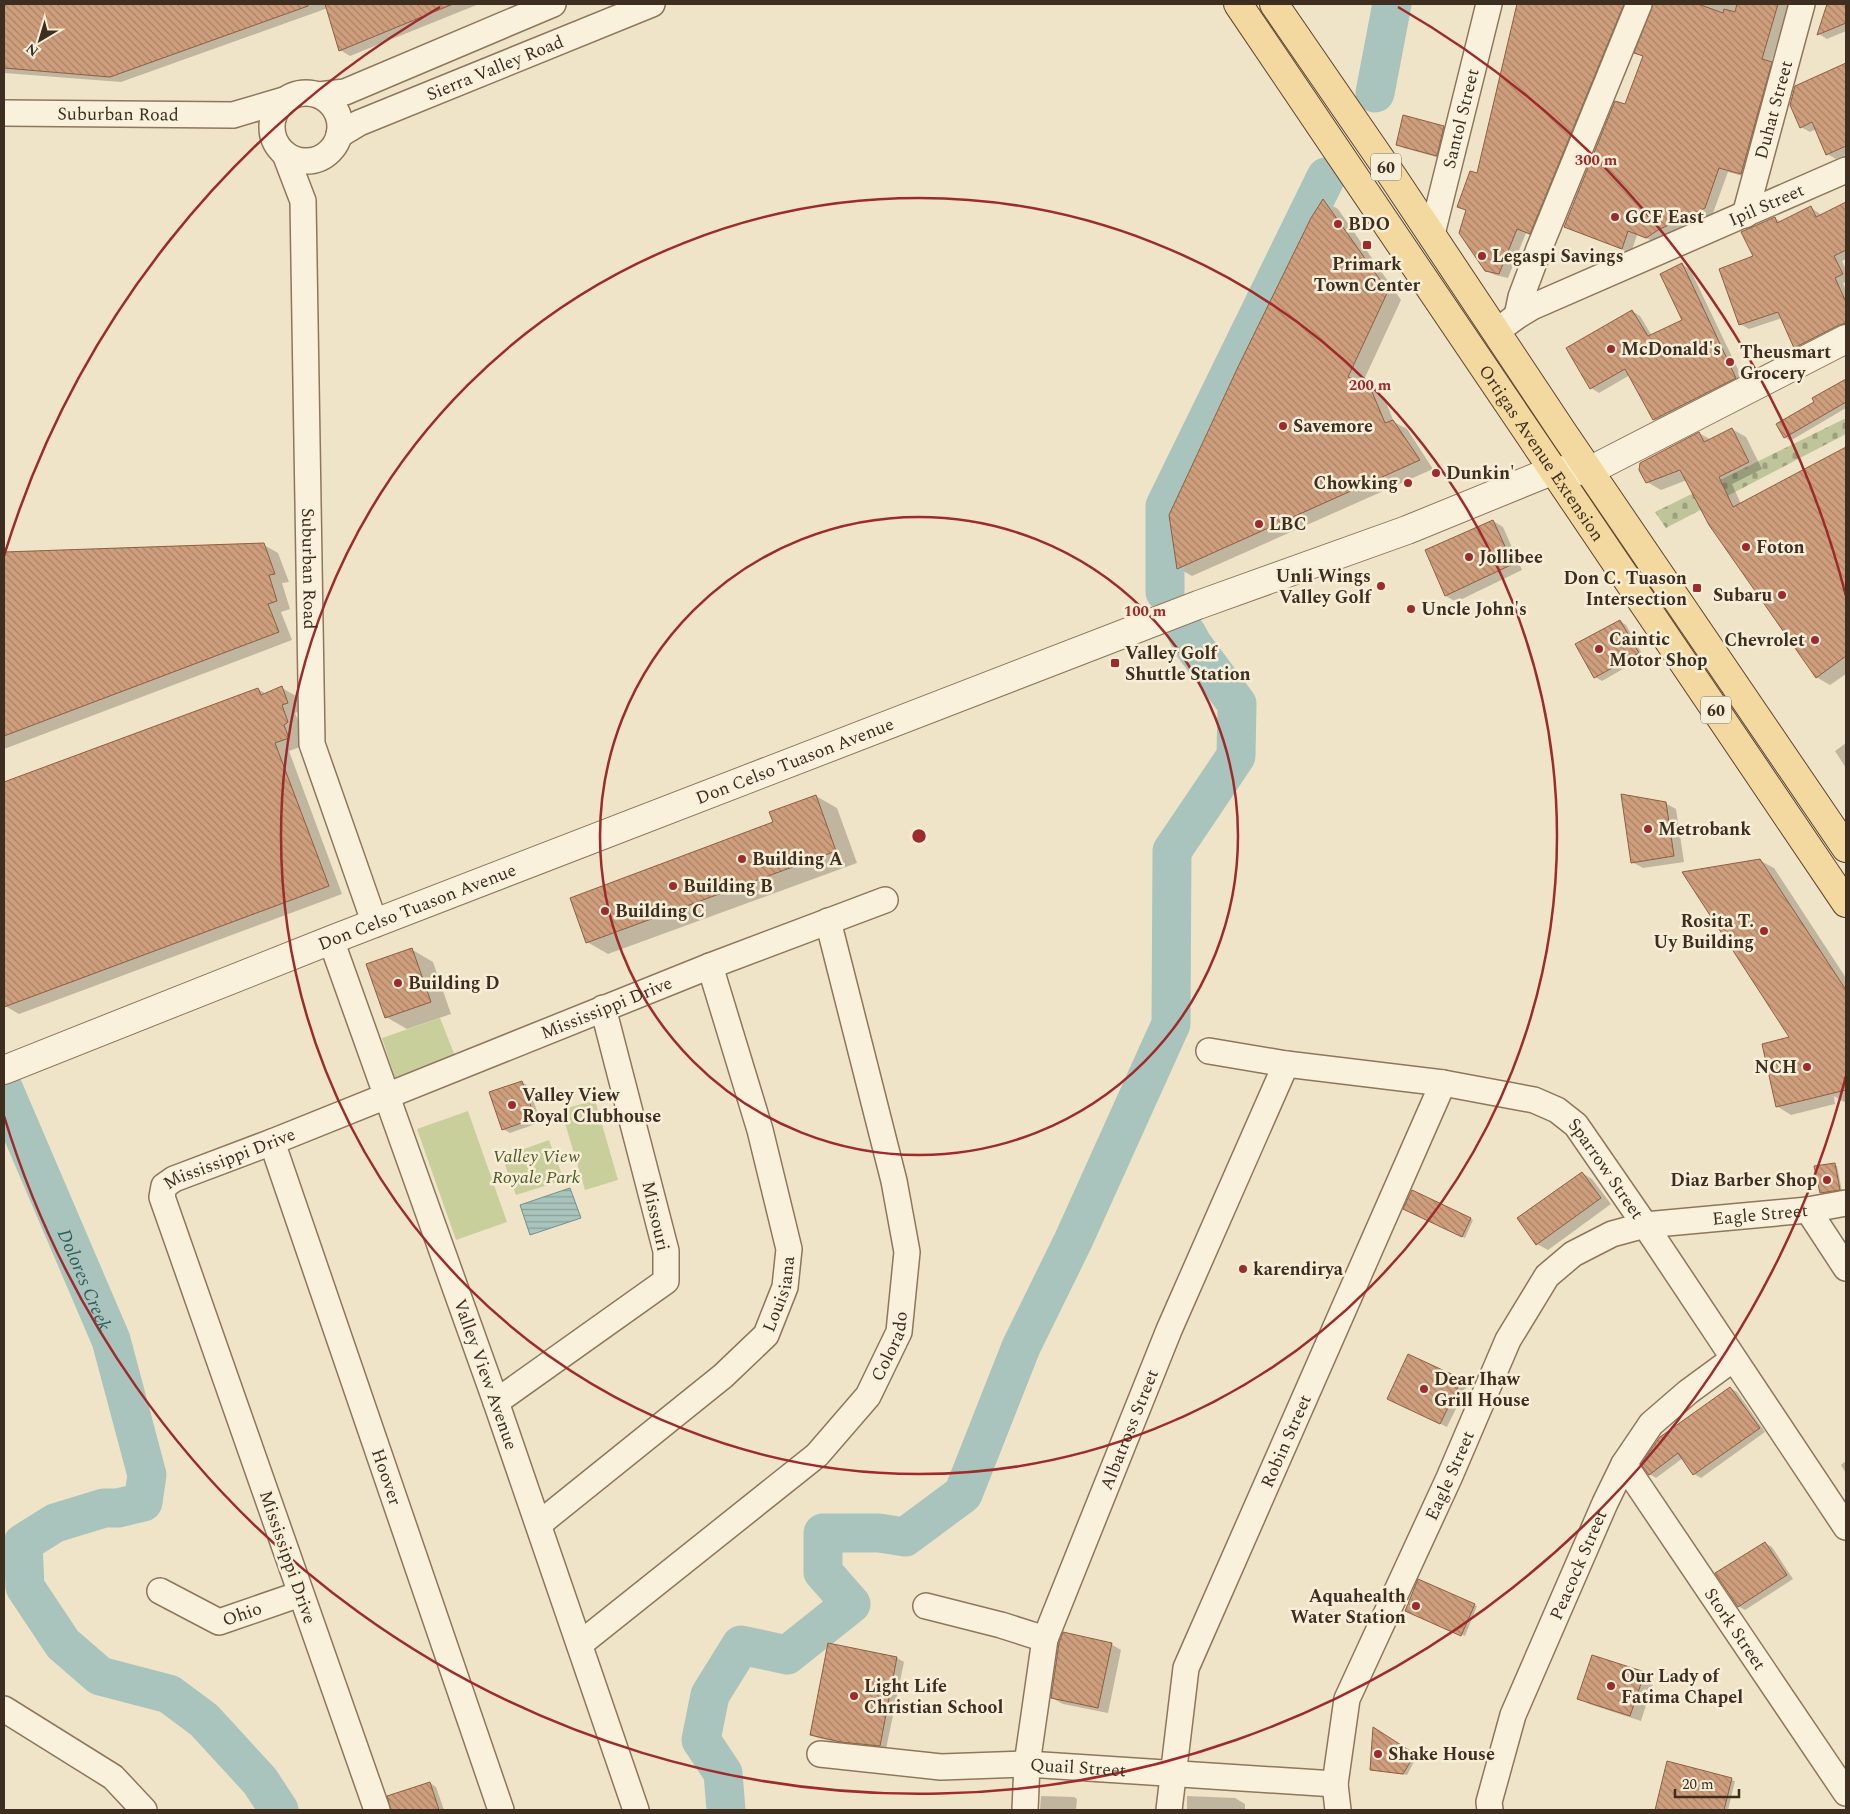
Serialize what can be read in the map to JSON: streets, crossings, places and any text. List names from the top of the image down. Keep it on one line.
{"streets":{"main road":["60","Ortigas Avenue Extension"],"street":["Sierra Valley Road","Duhat Street","Suburban Road","Santol Street","Ipil Street","Don Celso Tuason Avenue","Mississippi Drive","Sparrow Street","Eagle Street","Missouri","Louisiana","Colorado","Valley View Avenue","Albatross Street","Robin Street","Hoover","Peacock Street","Ohio","Stork Street","Quail Street"]},"crossings":[["Sierra Valley Road","Suburban Road"],["Duhat Street","Ipil Street"],["Suburban Road","Don Celso Tuason Avenue"],["Santol Street","Ortigas Avenue Extension"],["Ipil Street","Ortigas Avenue Extension"],["Ortigas Avenue Extension","Don Celso Tuason Avenue"],["Don Celso Tuason Avenue","Valley View Avenue"],["Mississippi Drive","Missouri"],["Mississippi Drive","Louisiana"],["Mississippi Drive","Colorado"],["Mississippi Drive","Valley View Avenue"],["Mississippi Drive","Hoover"],["Mississippi Drive","Ohio"],["Sparrow Street","Eagle Street"],["Sparrow Street","Albatross Street"],["Sparrow Street","Robin Street"],["Sparrow Street","Peacock Street"],["Eagle Street","Quail Street"],["Missouri","Valley View Avenue"],["Louisiana","Valley View Avenue"],["Colorado","Valley View Avenue"],["Albatross Street","Quail Street"],["Robin Street","Quail Street"],["Peacock Street","Stork Street"]],"water":["Dolores Creek"],"parks":["Valley View Royale Park"],"places":{"other":["GCF East","BDO","Legaspi Savings","McDonald's","Theusmart Grocery","Savemore","Dunkin'","Chowking","LBC","Foton","Jollibee","Unli Wings Valley Golf","Subaru","Uncle John's","Chevrolet","Caintic Motor Shop","Metrobank","Building A","Building B","Building C","Rosita T. Uy Building","Building D","NCH","Valley View Royal Clubhouse","Diaz Barber Shop","karendirya","Dear Ihaw Grill House","Aquahealth Water Station","Our Lady of Fatima Chapel","Light Life Christian School","Shake House"],"transit":["Primark Town Center","Don C. Tuason Intersection","Valley Golf Shuttle Station"]},"scale_bar":"20 m","north":"bottom left","rings":["300 m","200 m","100 m"]}
